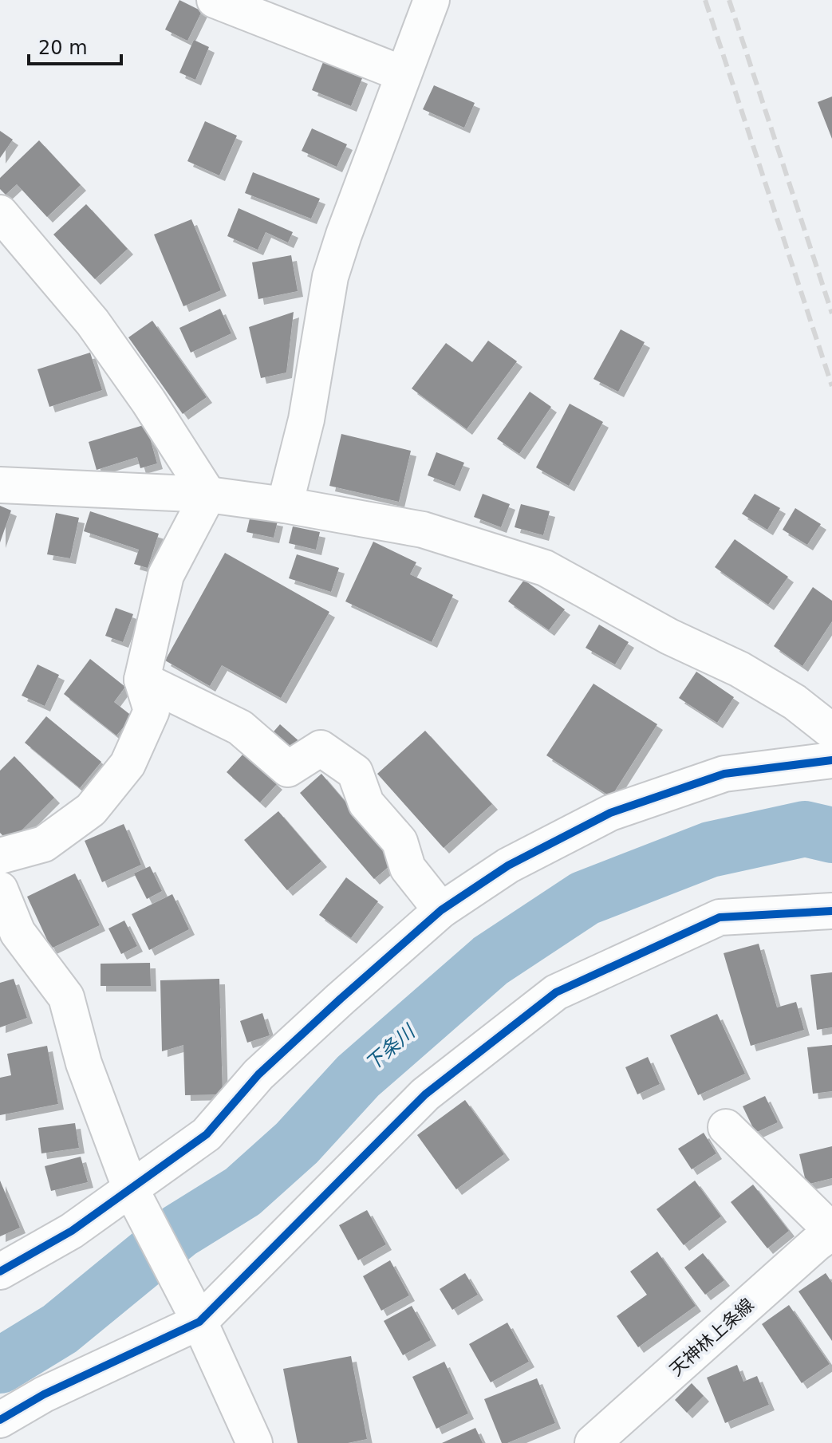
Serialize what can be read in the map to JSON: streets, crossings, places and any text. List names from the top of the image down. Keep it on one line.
{"streets":{"street":["天神林上条線"]},"water":["下条川"],"scale_bar":"20 m"}
